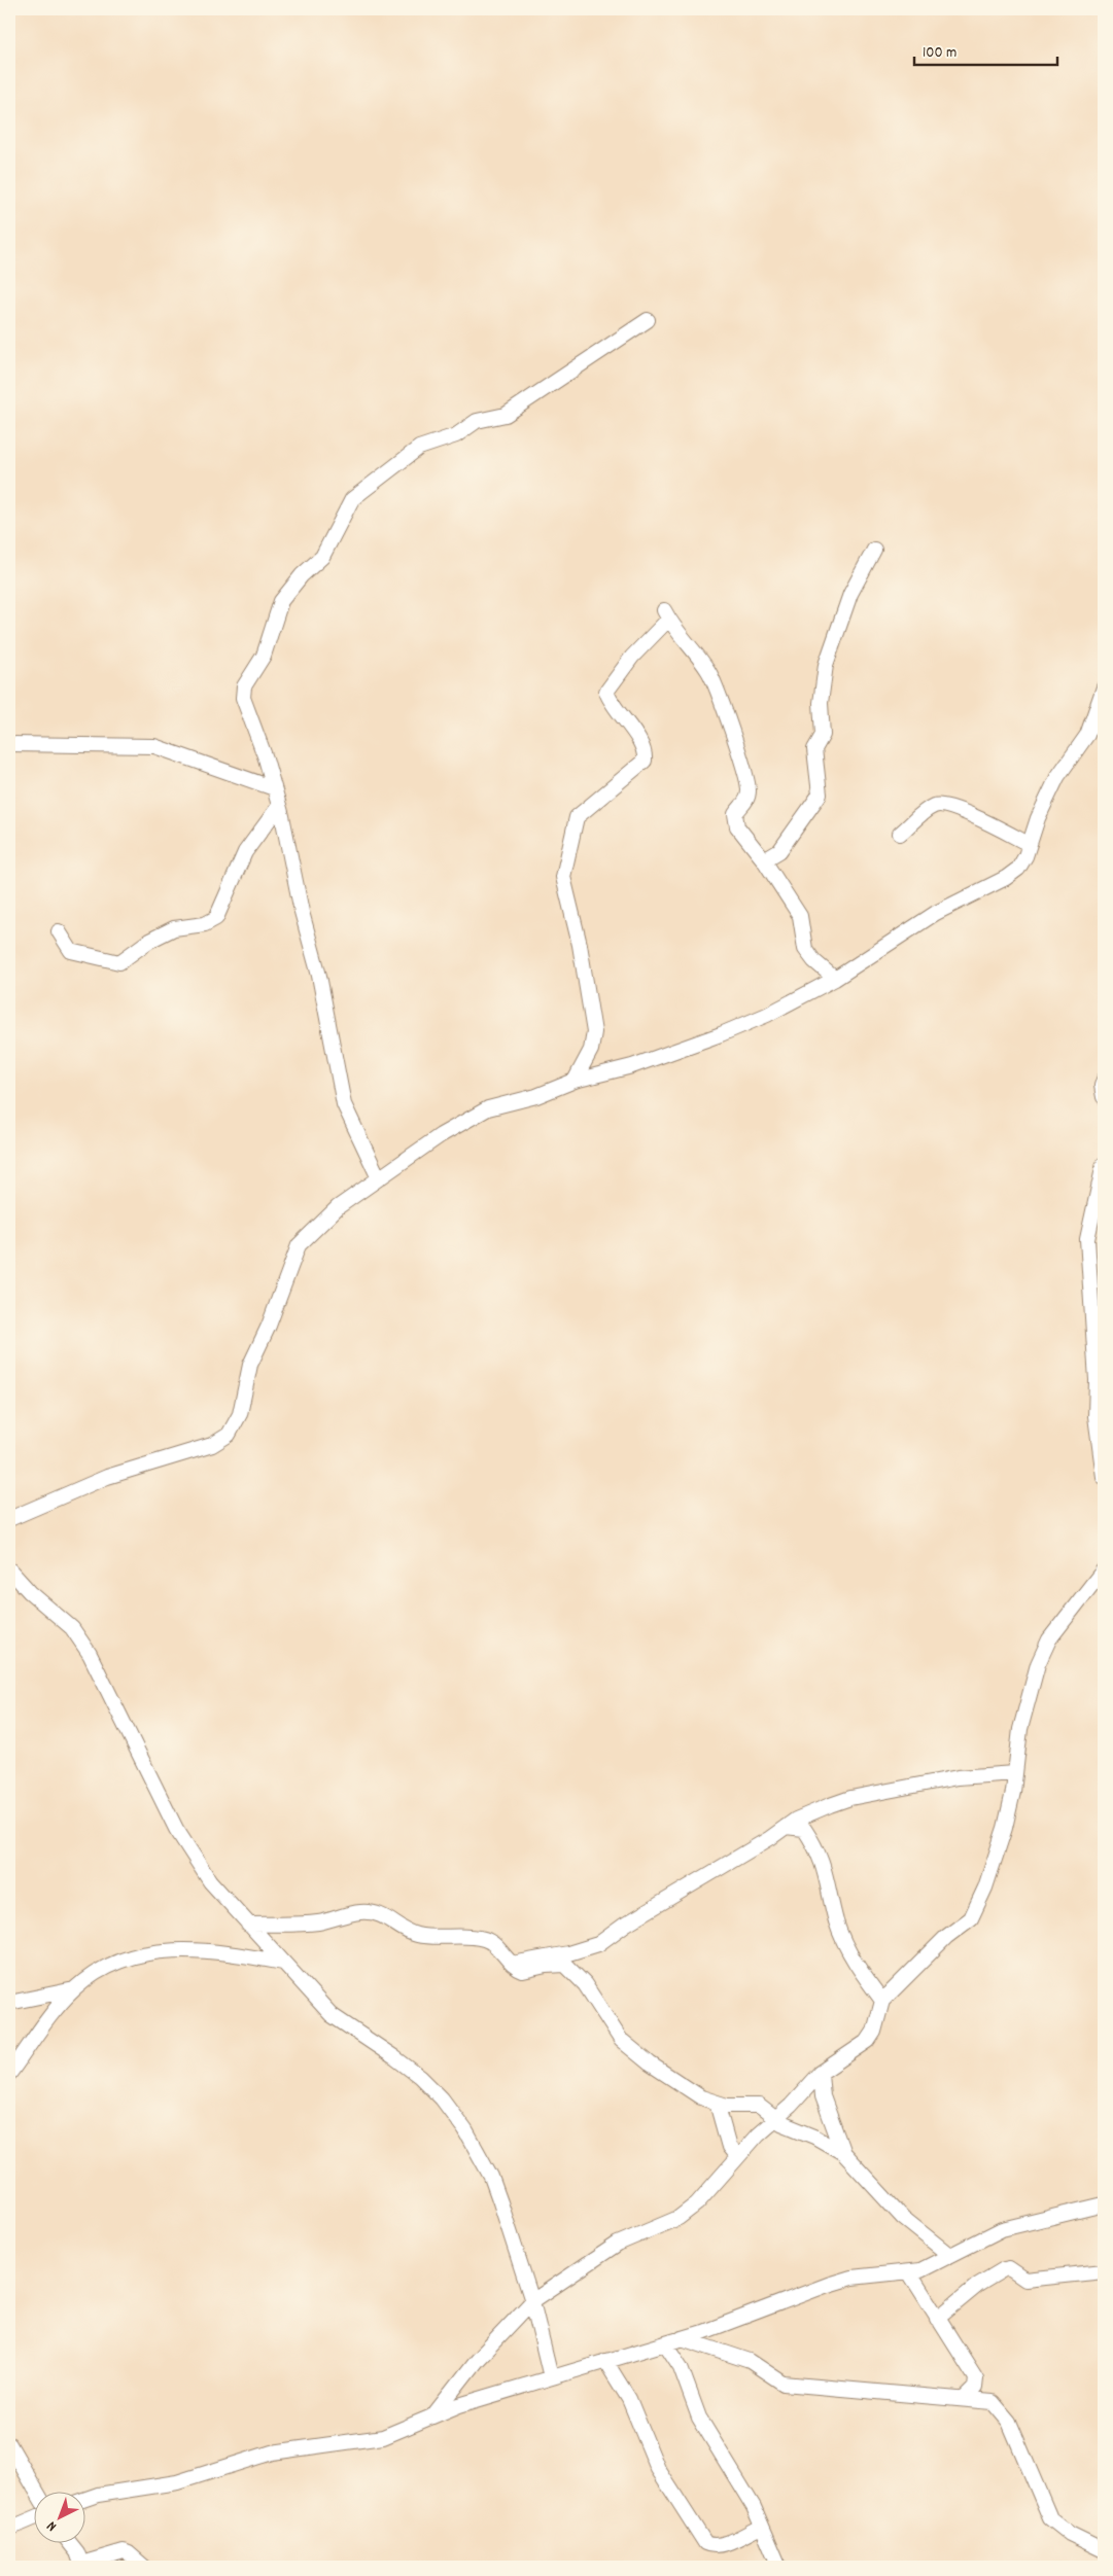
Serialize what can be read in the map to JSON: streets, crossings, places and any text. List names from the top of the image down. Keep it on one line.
{"scale_bar":"100 m","north":"bottom left"}
